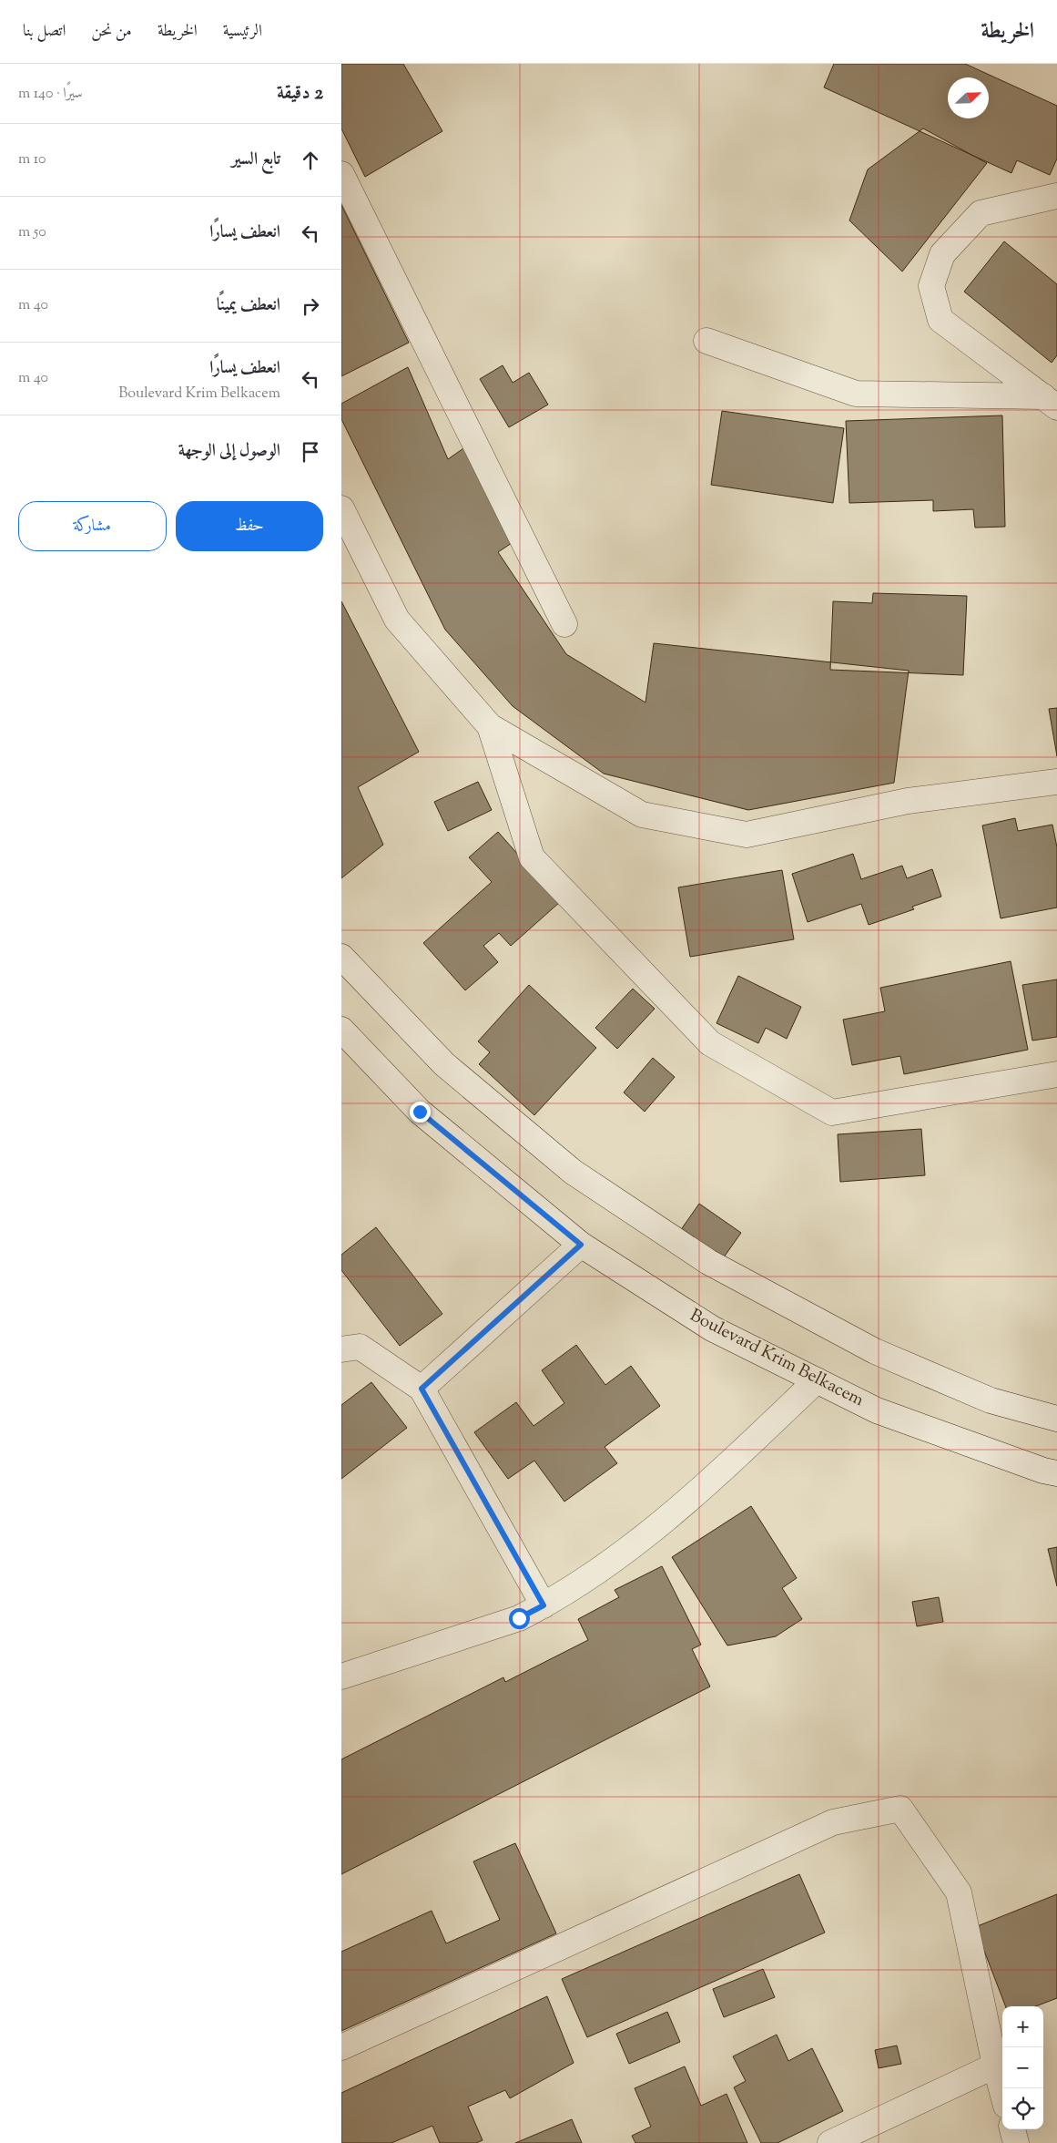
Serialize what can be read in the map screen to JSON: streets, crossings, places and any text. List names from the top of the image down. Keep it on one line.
{"streets":{"street":["Boulevard Krim Belkacem"]},"north":"top right","page":{"header":"الخريطة","nav":["الرئيسية","الخريطة","من نحن","اتصل بنا"],"heading":["2 دقيقة","سيرًا · 140 m"],"list":[["تابع السير","10 m"],["انعطف يسارًا","50 m"],["انعطف يمينًا","40 m"],["انعطف يسارًا","Boulevard Krim Belkacem","40 m"],"الوصول إلى الوجهة"],"buttons":["حفظ","مشاركة"],"map_buttons":["+","−"]}}
